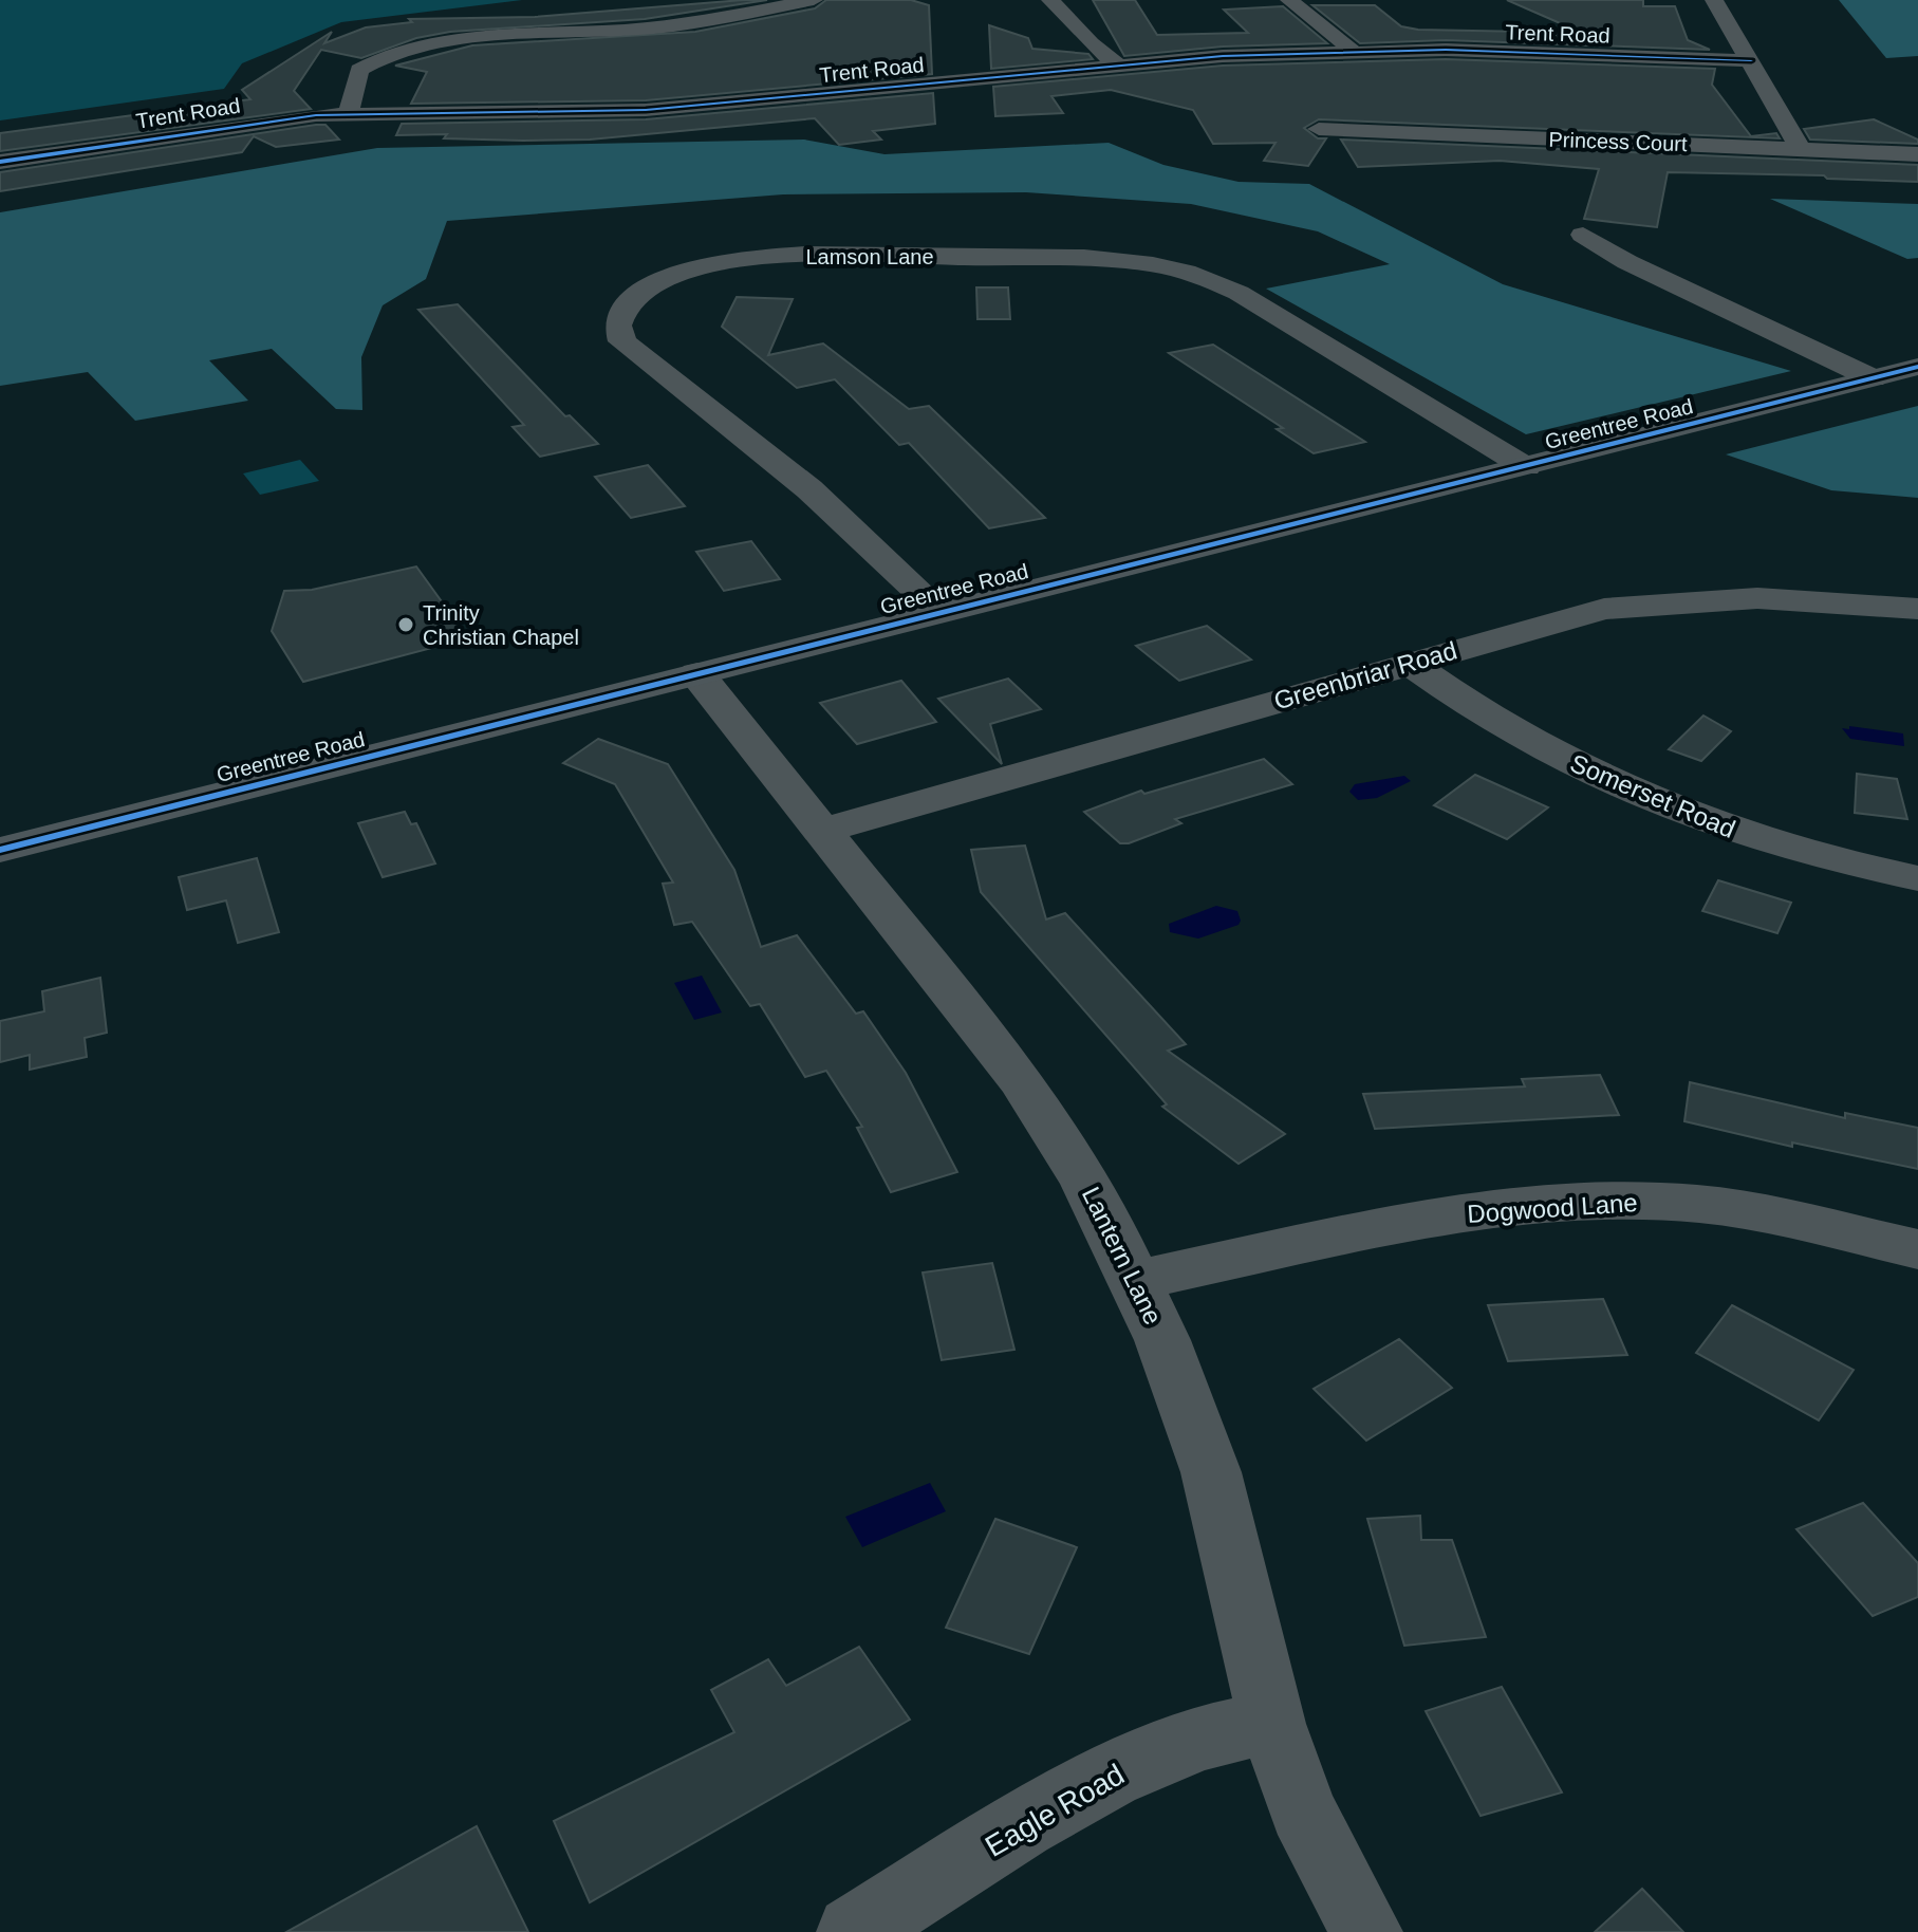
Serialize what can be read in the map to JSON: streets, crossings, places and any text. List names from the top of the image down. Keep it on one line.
{"streets":{"street":["Trent Road","Princess Court","Lamson Lane","Greentree Road","Greenbriar Road","Somerset Road","Dogwood Lane","Lantern Lane","Eagle Road"]},"crossings":[["Lamson Lane","Greentree Road"],["Greentree Road","Lantern Lane"],["Greenbriar Road","Somerset Road"],["Greenbriar Road","Lantern Lane"],["Dogwood Lane","Lantern Lane"],["Lantern Lane","Eagle Road"]],"places":["Trinity Christian Chapel"]}
